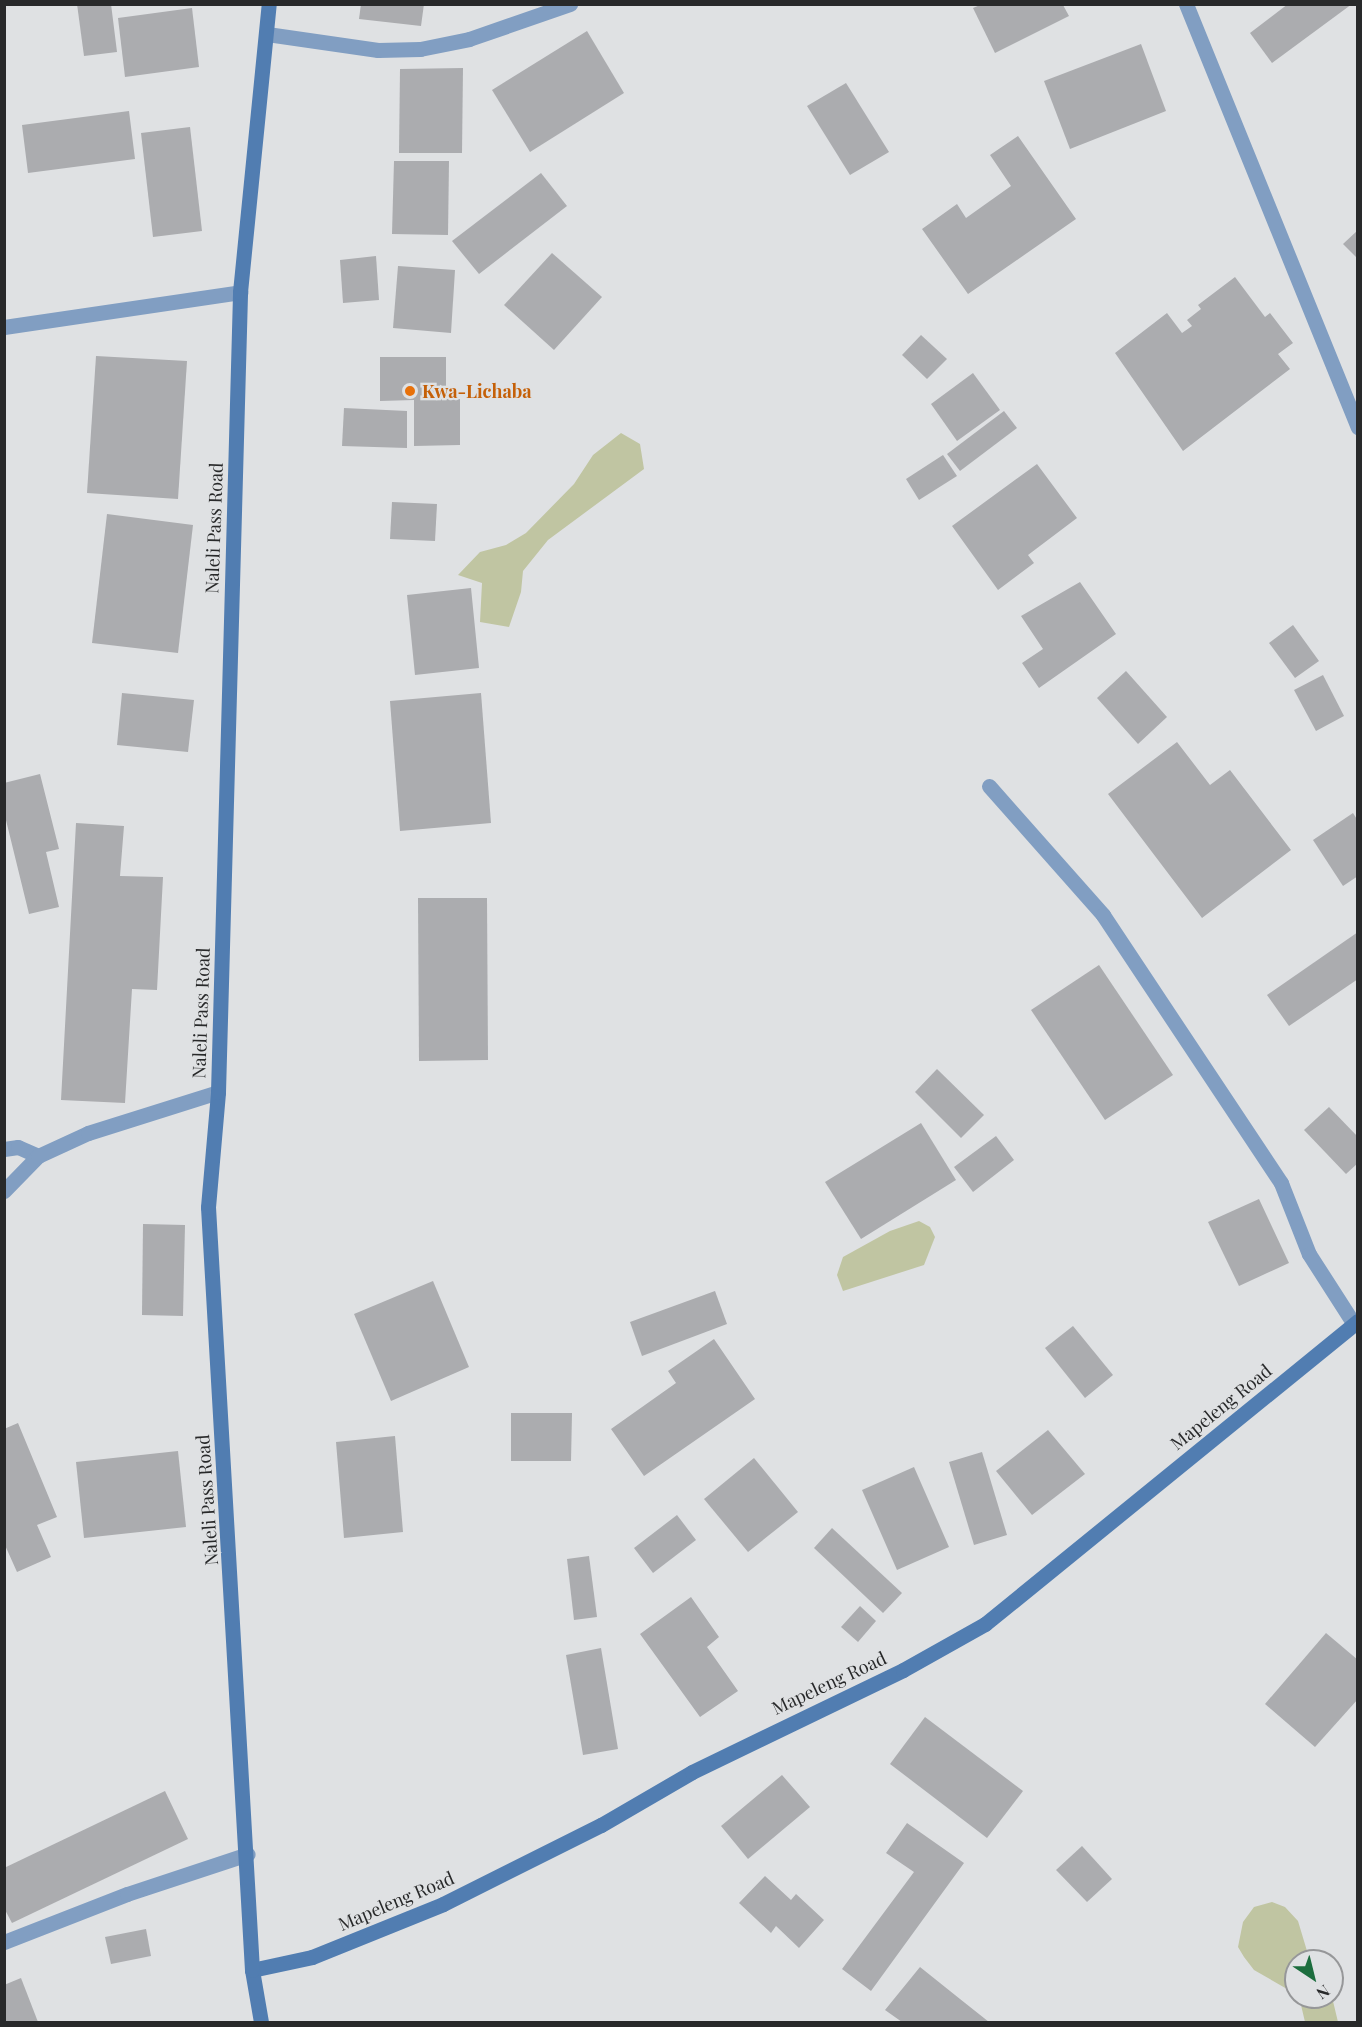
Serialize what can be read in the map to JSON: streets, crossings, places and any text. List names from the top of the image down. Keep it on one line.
{"streets":{"main road":["Naleli Pass Road","Mapeleng Road"]},"crossings":[["Naleli Pass Road","Mapeleng Road"]],"places":["Kwa-Lichaba"],"north":"bottom right"}
